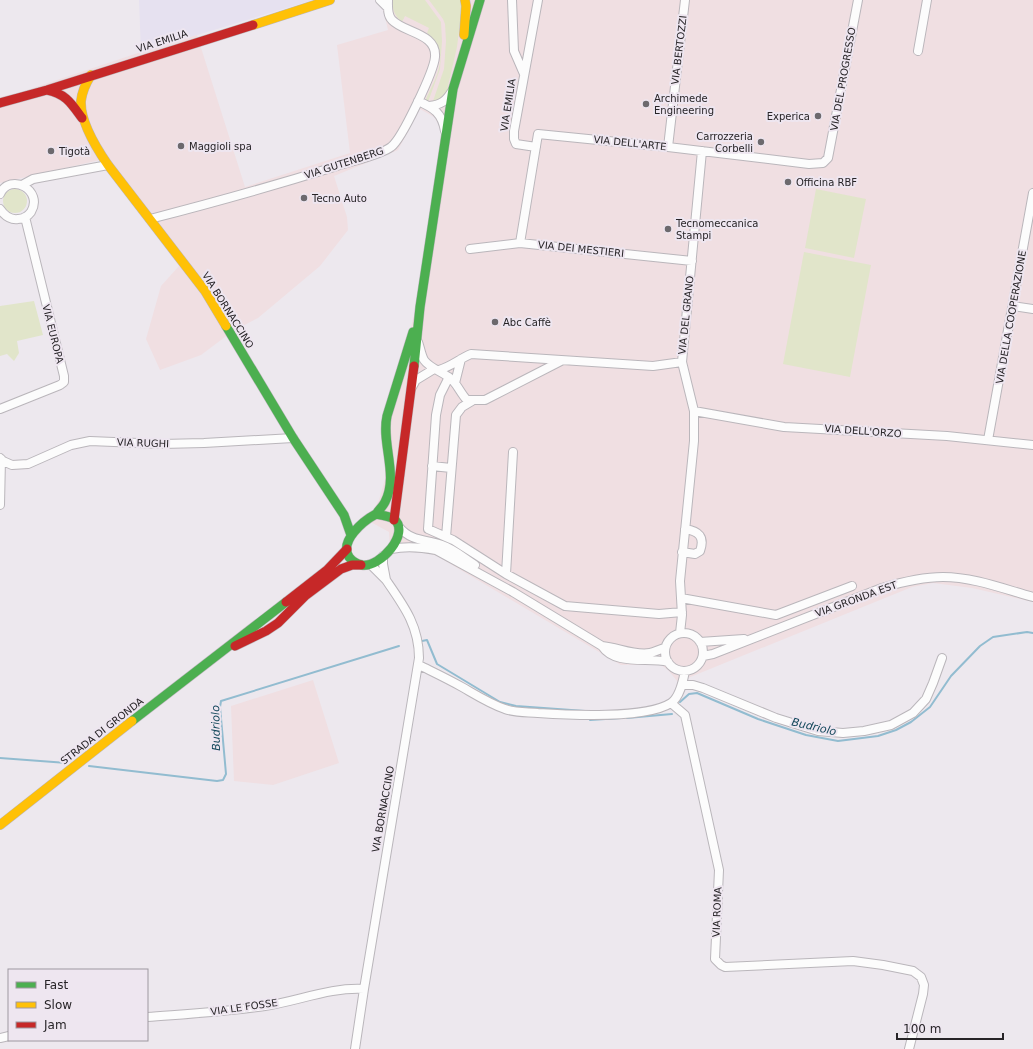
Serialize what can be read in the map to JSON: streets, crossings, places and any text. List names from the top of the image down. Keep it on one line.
{"streets":{"main road":["VIA EMILIA","VIA BORNACCINO","STRADA DI GRONDA"],"street":["VIA BERTOZZI","VIA DEL PROGRESSO","VIA DELL'ARTE","VIA GUTENBERG","VIA DEI MESTIERI","VIA DEL GRANO","VIA DELLA COOPERAZIONE","VIA EUROPA","VIA DELL'ORZO","VIA RUGHI","VIA GRONDA EST","VIA ROMA","VIA LE FOSSE"]},"crossings":[["VIA EMILIA","VIA DELL'ARTE"],["VIA EMILIA","VIA BORNACCINO"],["VIA BERTOZZI","VIA DELL'ARTE"],["VIA DEL PROGRESSO","VIA DELL'ARTE"],["VIA DELL'ARTE","VIA DEI MESTIERI"],["VIA DELL'ARTE","VIA DEL GRANO"],["VIA GUTENBERG","VIA BORNACCINO"],["VIA DEI MESTIERI","VIA DEL GRANO"],["VIA BORNACCINO","VIA RUGHI"],["VIA BORNACCINO","STRADA DI GRONDA"],["VIA BORNACCINO","VIA LE FOSSE"],["VIA DEL GRANO","VIA DELL'ORZO"],["VIA DELLA COOPERAZIONE","VIA DELL'ORZO"]],"water":["Budriolo"],"places":["Archimede Engineering","Experica","Carrozzeria Corbelli","Maggioli spa","Tigotà","Officina RBF","Tecno Auto","Tecnomeccanica Stampi","Abc Caffè"],"legend":["Fast","Slow","Jam"],"scale_bar":"100 m"}
